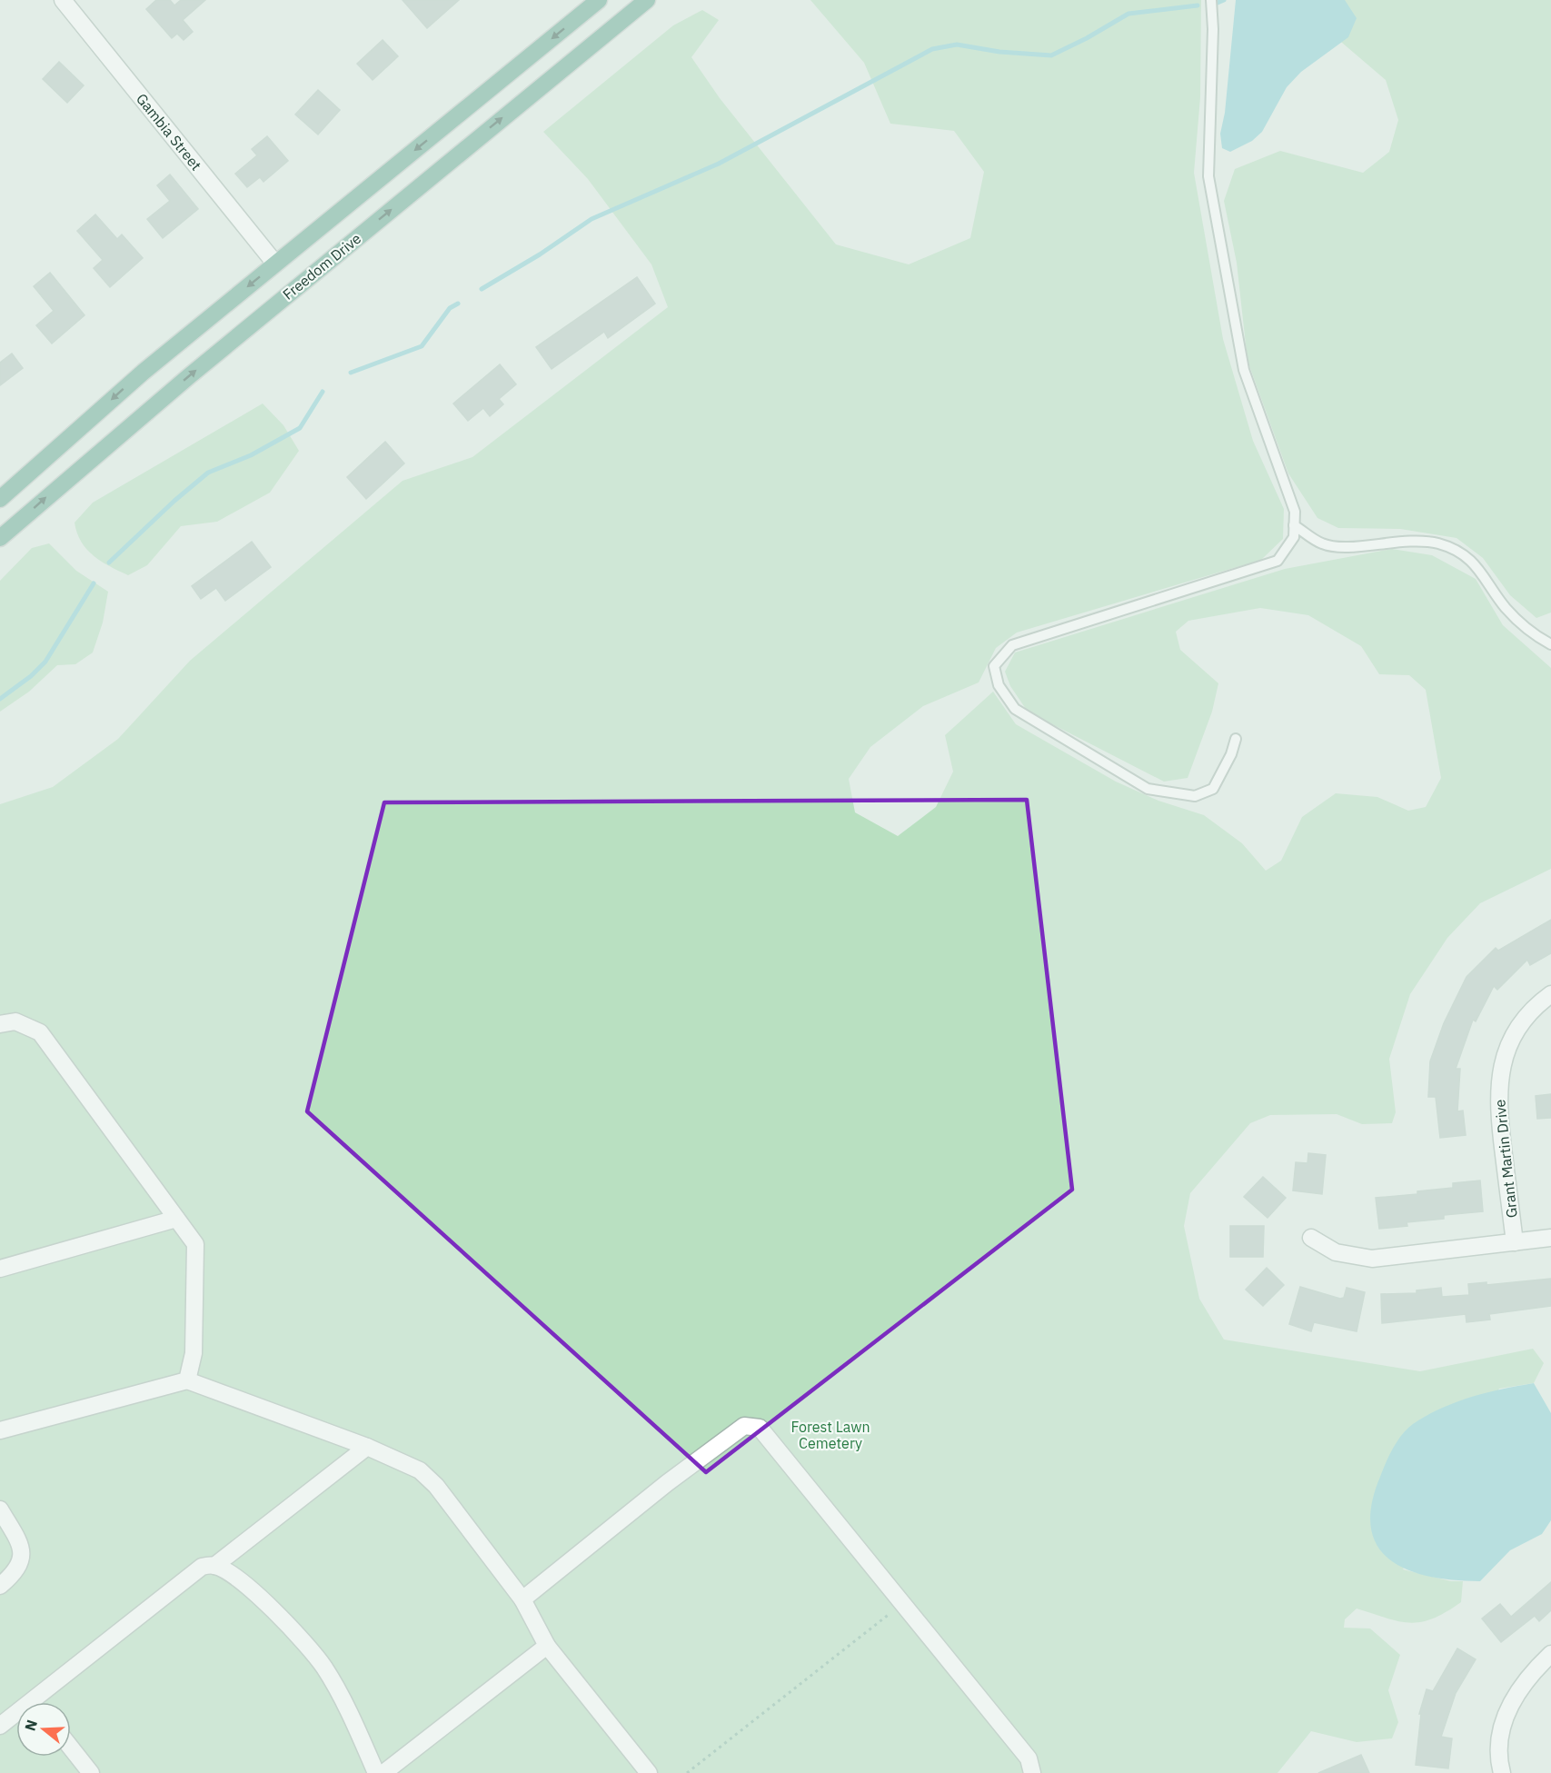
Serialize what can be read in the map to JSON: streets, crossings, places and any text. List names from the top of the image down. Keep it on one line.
{"streets":{"main road":["Freedom Drive"],"street":["Gambia Street","Grant Martin Drive"]},"parks":["Forest Lawn Cemetery"],"north":"left"}
